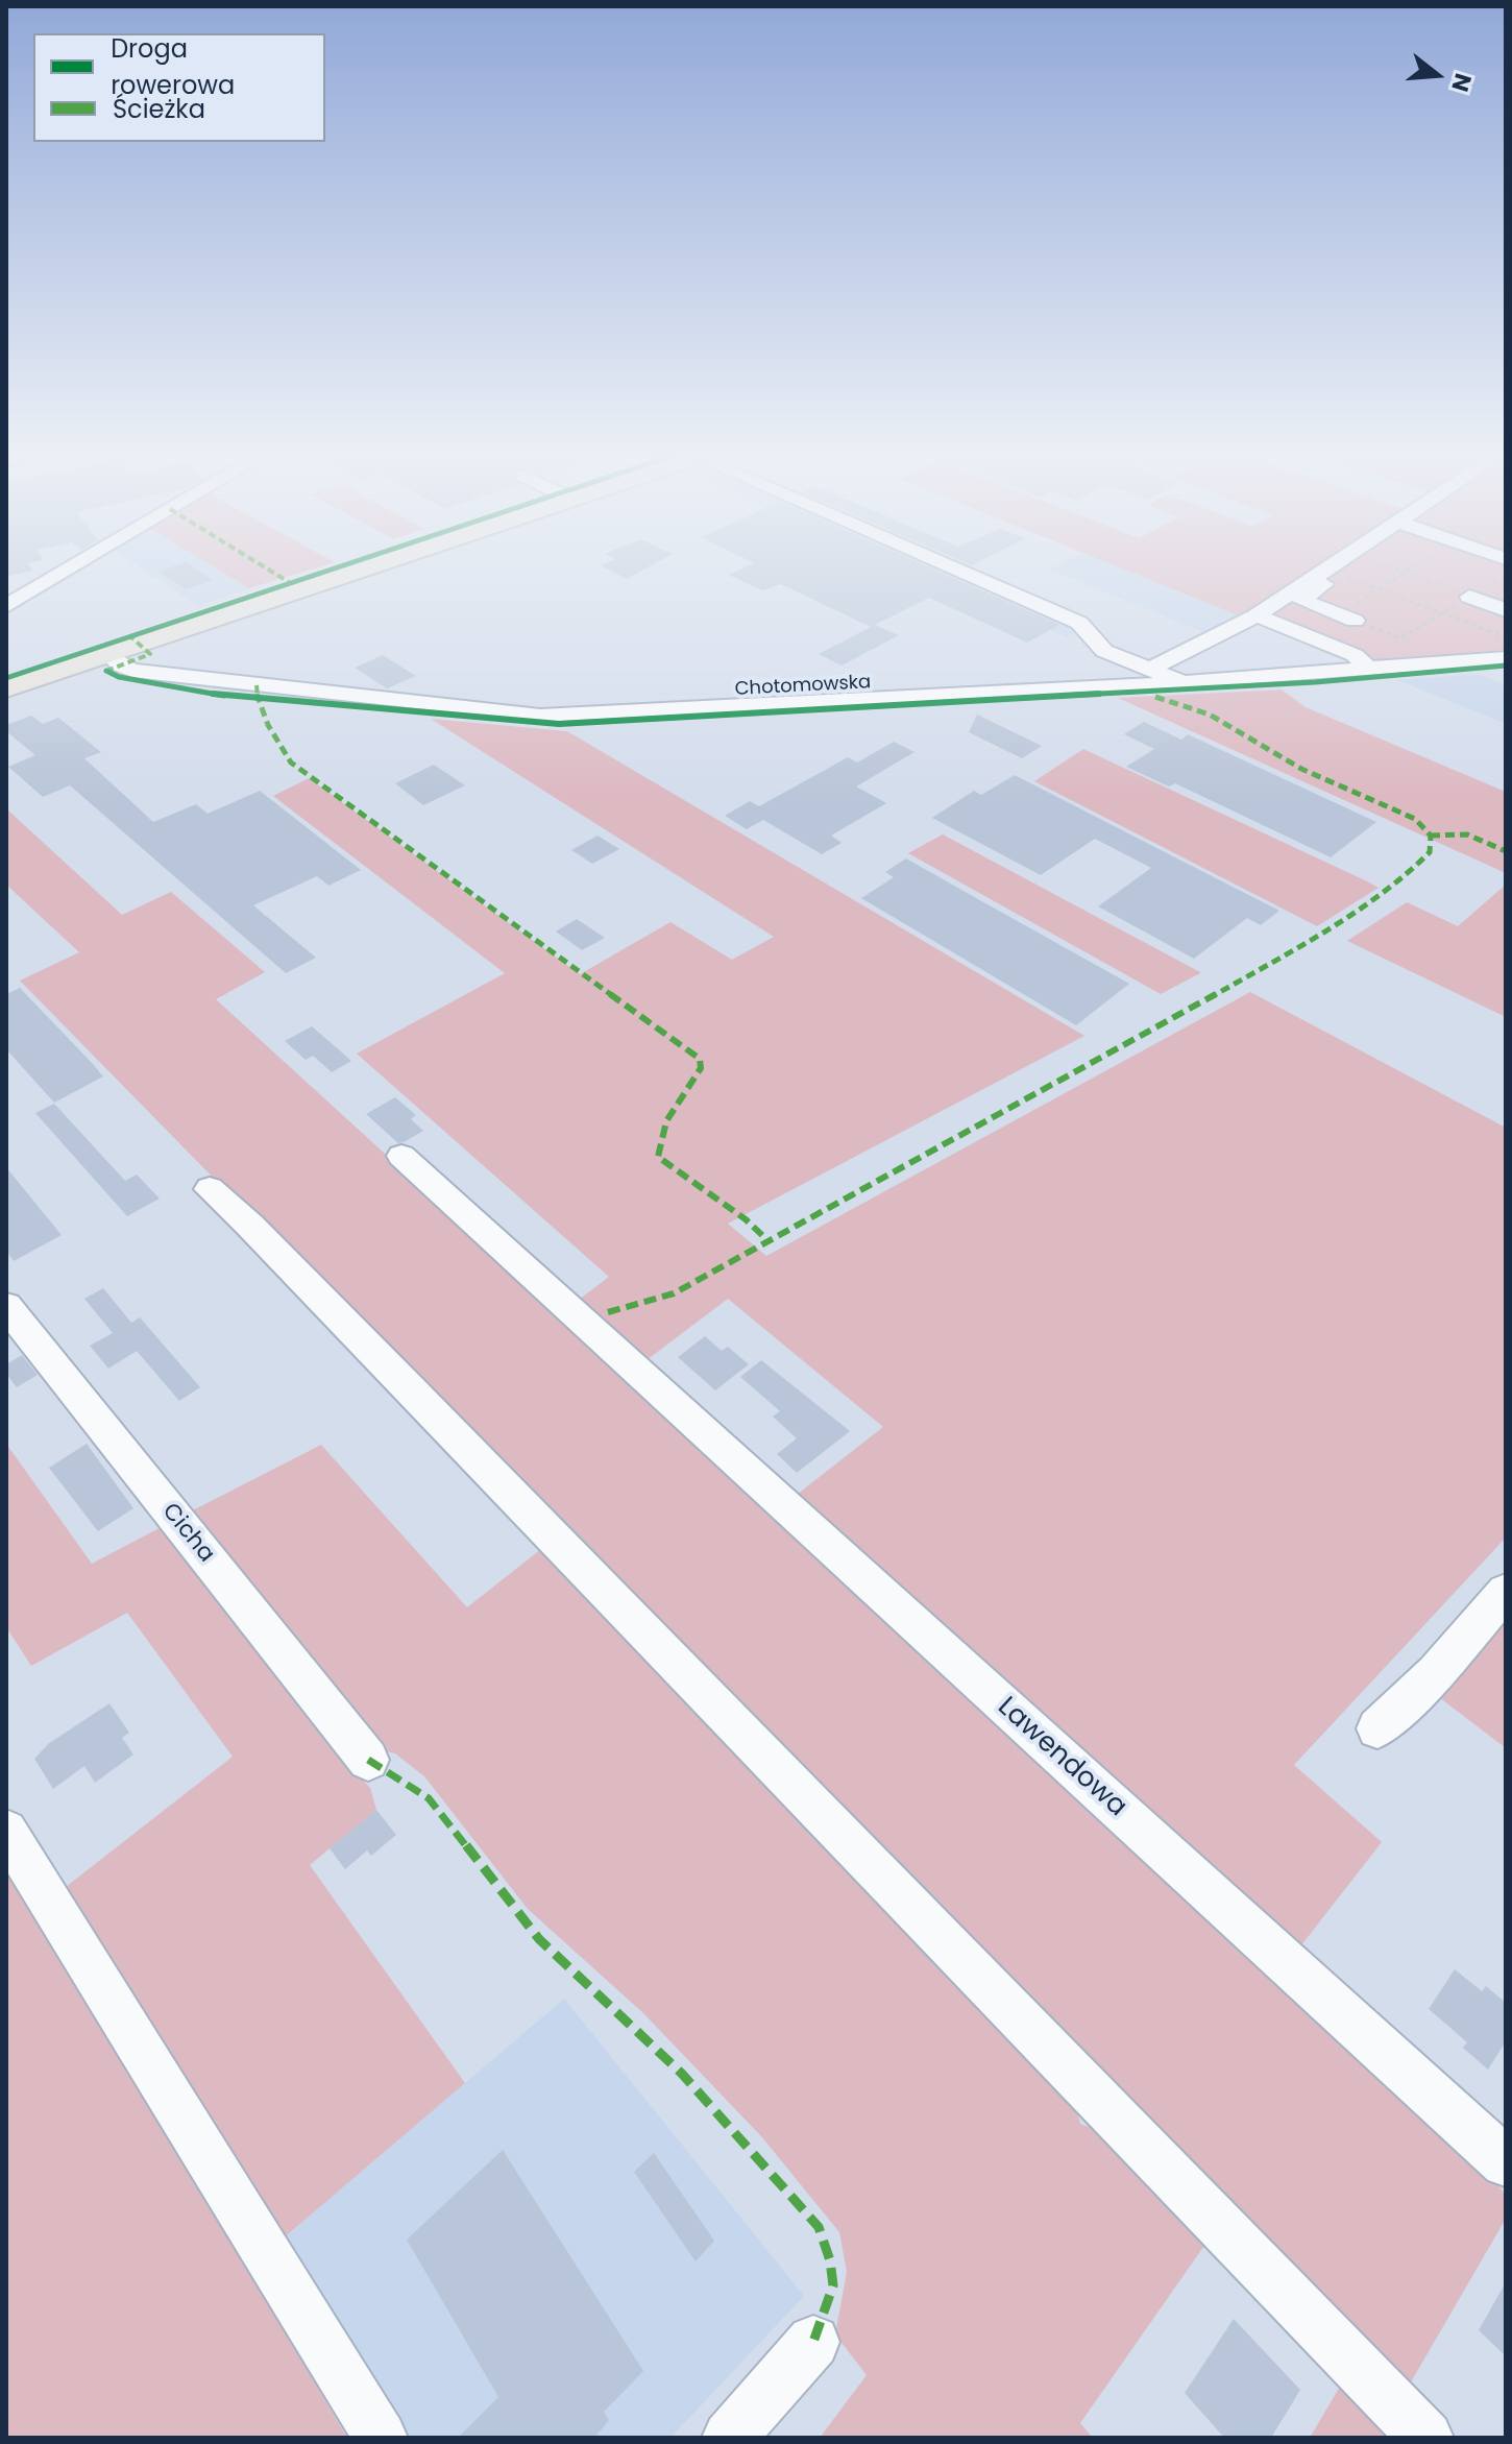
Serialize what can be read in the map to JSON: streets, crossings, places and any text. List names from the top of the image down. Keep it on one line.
{"streets":{"street":["Chotomowska","Cicha","Lawendowa"]},"legend":["Droga rowerowa","Ścieżka"],"north":"right"}
